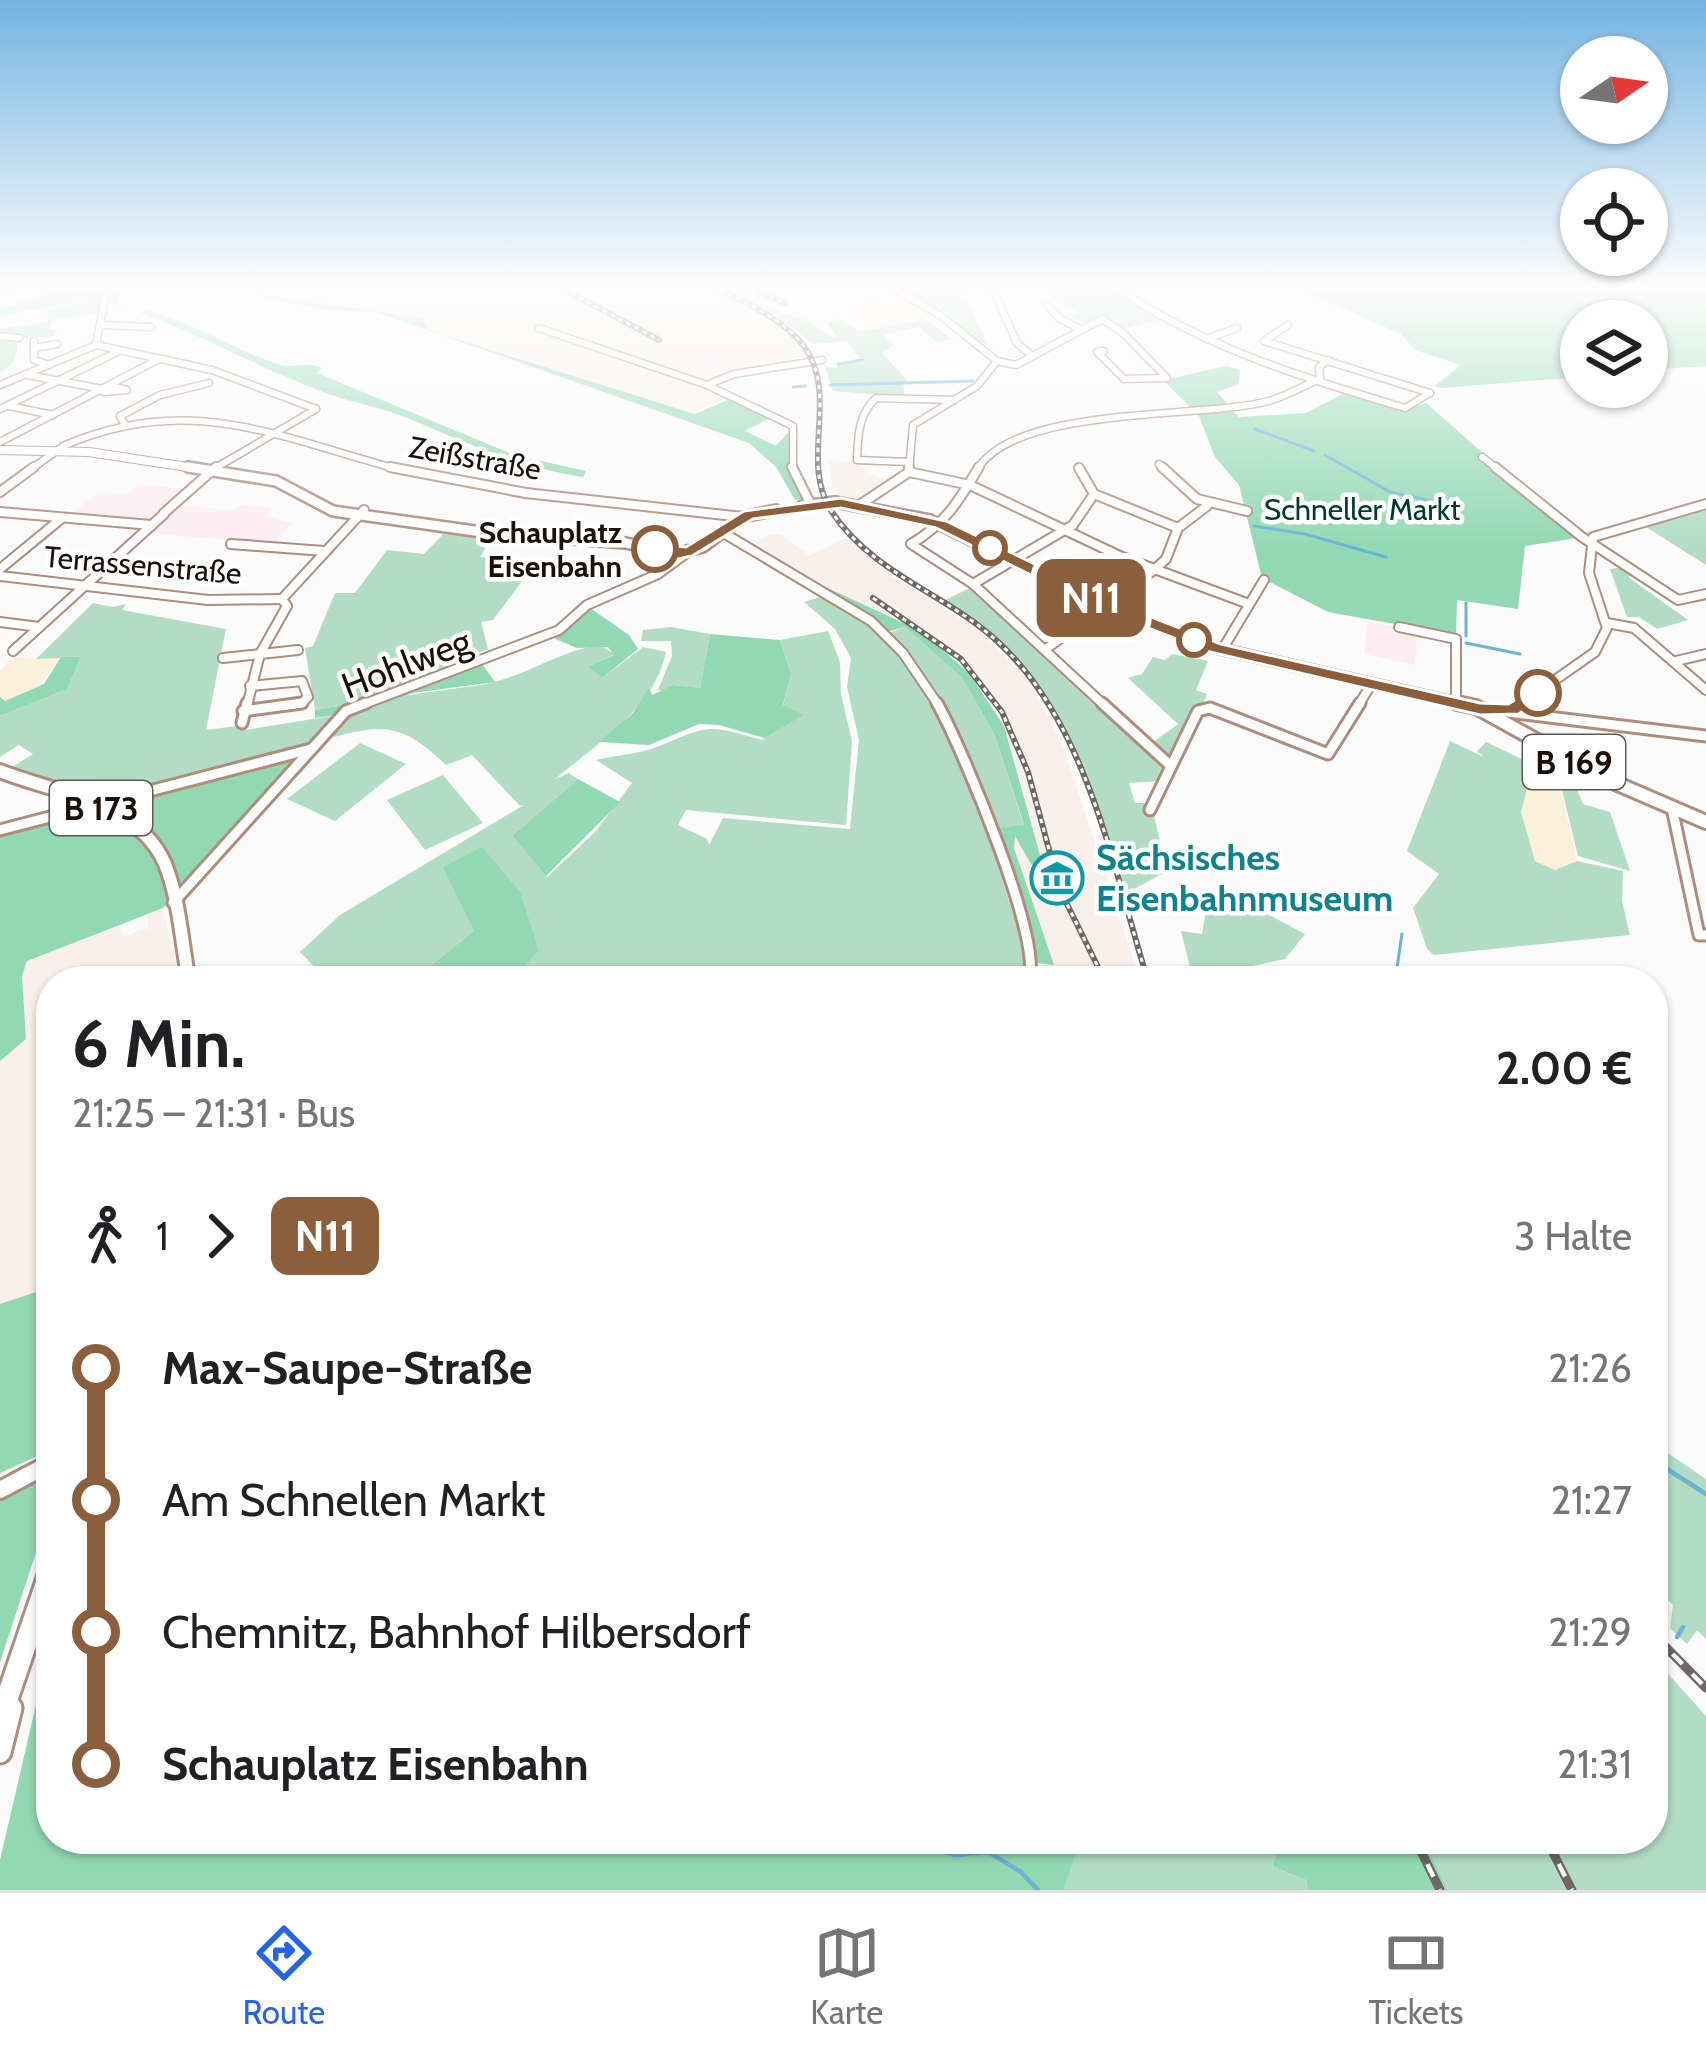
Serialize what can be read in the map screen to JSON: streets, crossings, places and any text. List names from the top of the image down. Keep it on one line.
{"streets":{"main road":["B 169","B 173"],"street":["Zeißstraße","Terrassenstraße","Hohlweg"]},"crossings":[["Hohlweg","B 173"]],"parks":["Schneller Markt"],"places":{"other":["Schauplatz Eisenbahn"],"museum":["Sächsisches Eisenbahnmuseum"]},"lines":["bus line N11"],"north":"right","page":{"on_map":"N11","heading":["6 Min.","21:25 – 21:31 · Bus","2.00 €"],"legs":["1","N11","3 Halte"],"list":[{"name":"Max-Saupe-Straße","value":"21:26"},{"name":"Am Schnellen Markt","value":"21:27"},{"name":"Chemnitz, Bahnhof Hilbersdorf","value":"21:29"},{"name":"Schauplatz Eisenbahn","value":"21:31"}],"tabs":["Route","Karte","Tickets"]}}
